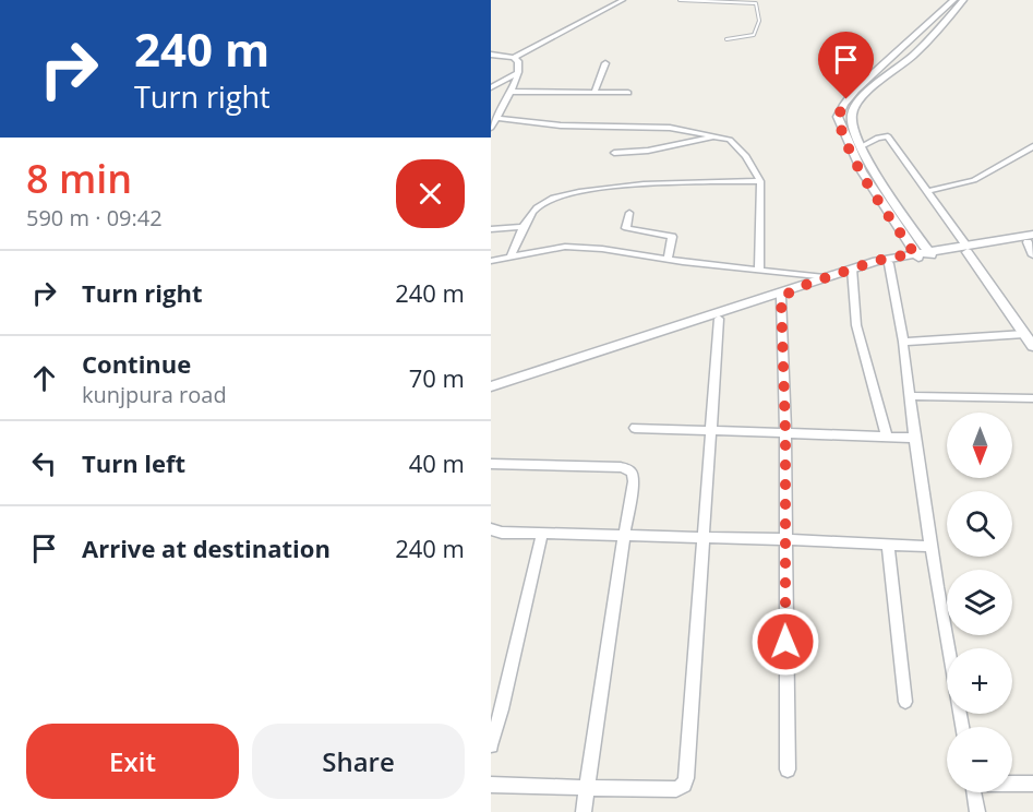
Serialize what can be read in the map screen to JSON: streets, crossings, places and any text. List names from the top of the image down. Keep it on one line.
{"north":"bottom","page":{"turn":["240 m","Turn right"],"heading":["8 min","590 m · 09:42"],"list":[{"name":"Turn right","value":"240 m"},{"name":"Continue","note":"kunjpura road","value":"70 m"},{"name":"Turn left","value":"40 m"},{"name":"Arrive at destination","value":"240 m"}],"map_buttons":["+","−"],"buttons":["Exit","Share"]}}
